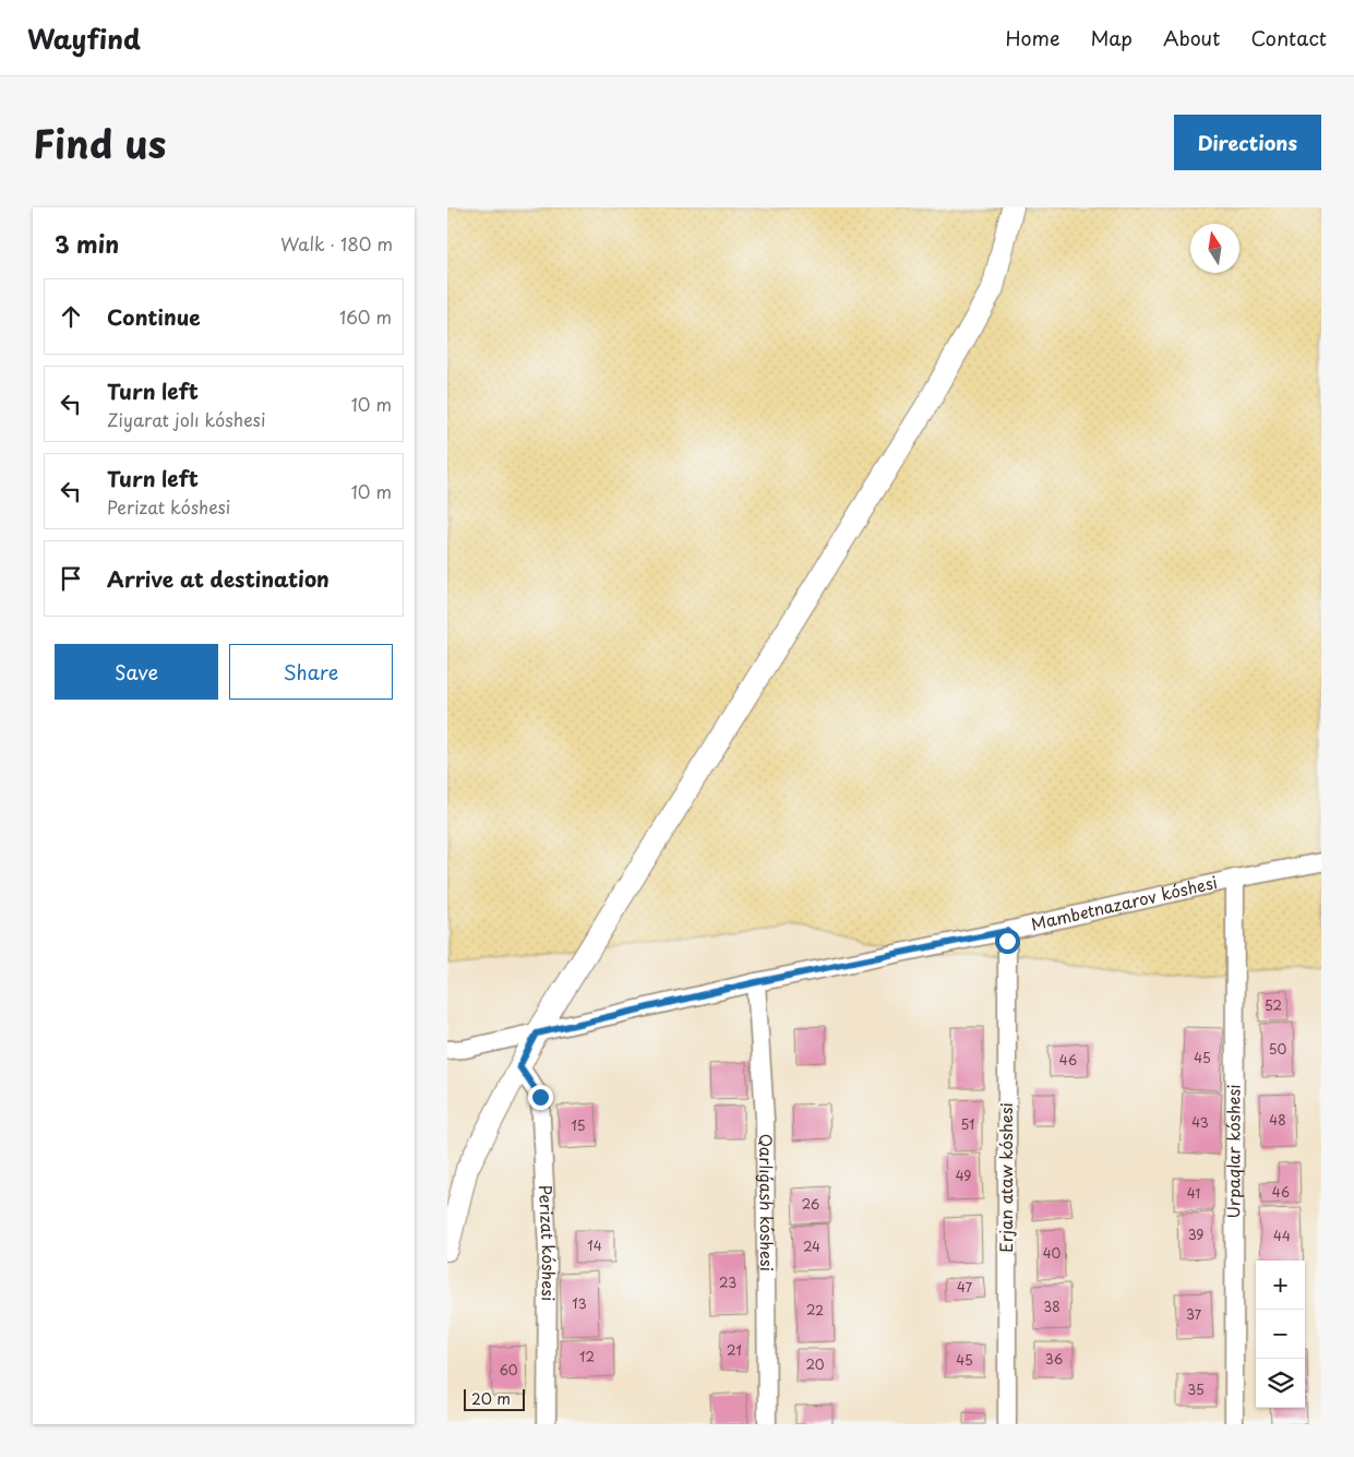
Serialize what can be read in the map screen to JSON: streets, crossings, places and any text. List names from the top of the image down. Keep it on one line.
{"streets":{"street":["Mambetnazarov kóshesi","Urpaqlar kóshesi","Erjan ataw kóshesi","Qarlıǵash kóshesi","Perizat kóshesi"]},"crossings":[["Mambetnazarov kóshesi","Urpaqlar kóshesi"],["Mambetnazarov kóshesi","Erjan ataw kóshesi"],["Mambetnazarov kóshesi","Qarlıǵash kóshesi"]],"house_numbers":["52","50","45","46","48","43","51","15","49","46","41","26","39","44","14","24","40","23","47","13","38","22","37","21","12","36","45","20","60","35"],"scale_bar":"20 m","north":"top","page":{"header":"Wayfind","nav":["Home","Map","About","Contact"],"title":"Find us","buttons":["Directions",["Save","Share"]],"heading":["3 min","Walk · 180 m"],"list":[["Continue","160 m"],["Turn left","Ziyarat jolı kóshesi","10 m"],["Turn left","Perizat kóshesi","10 m"],"Arrive at destination"],"map_buttons":["+","−"],"scale":"20 m"}}
